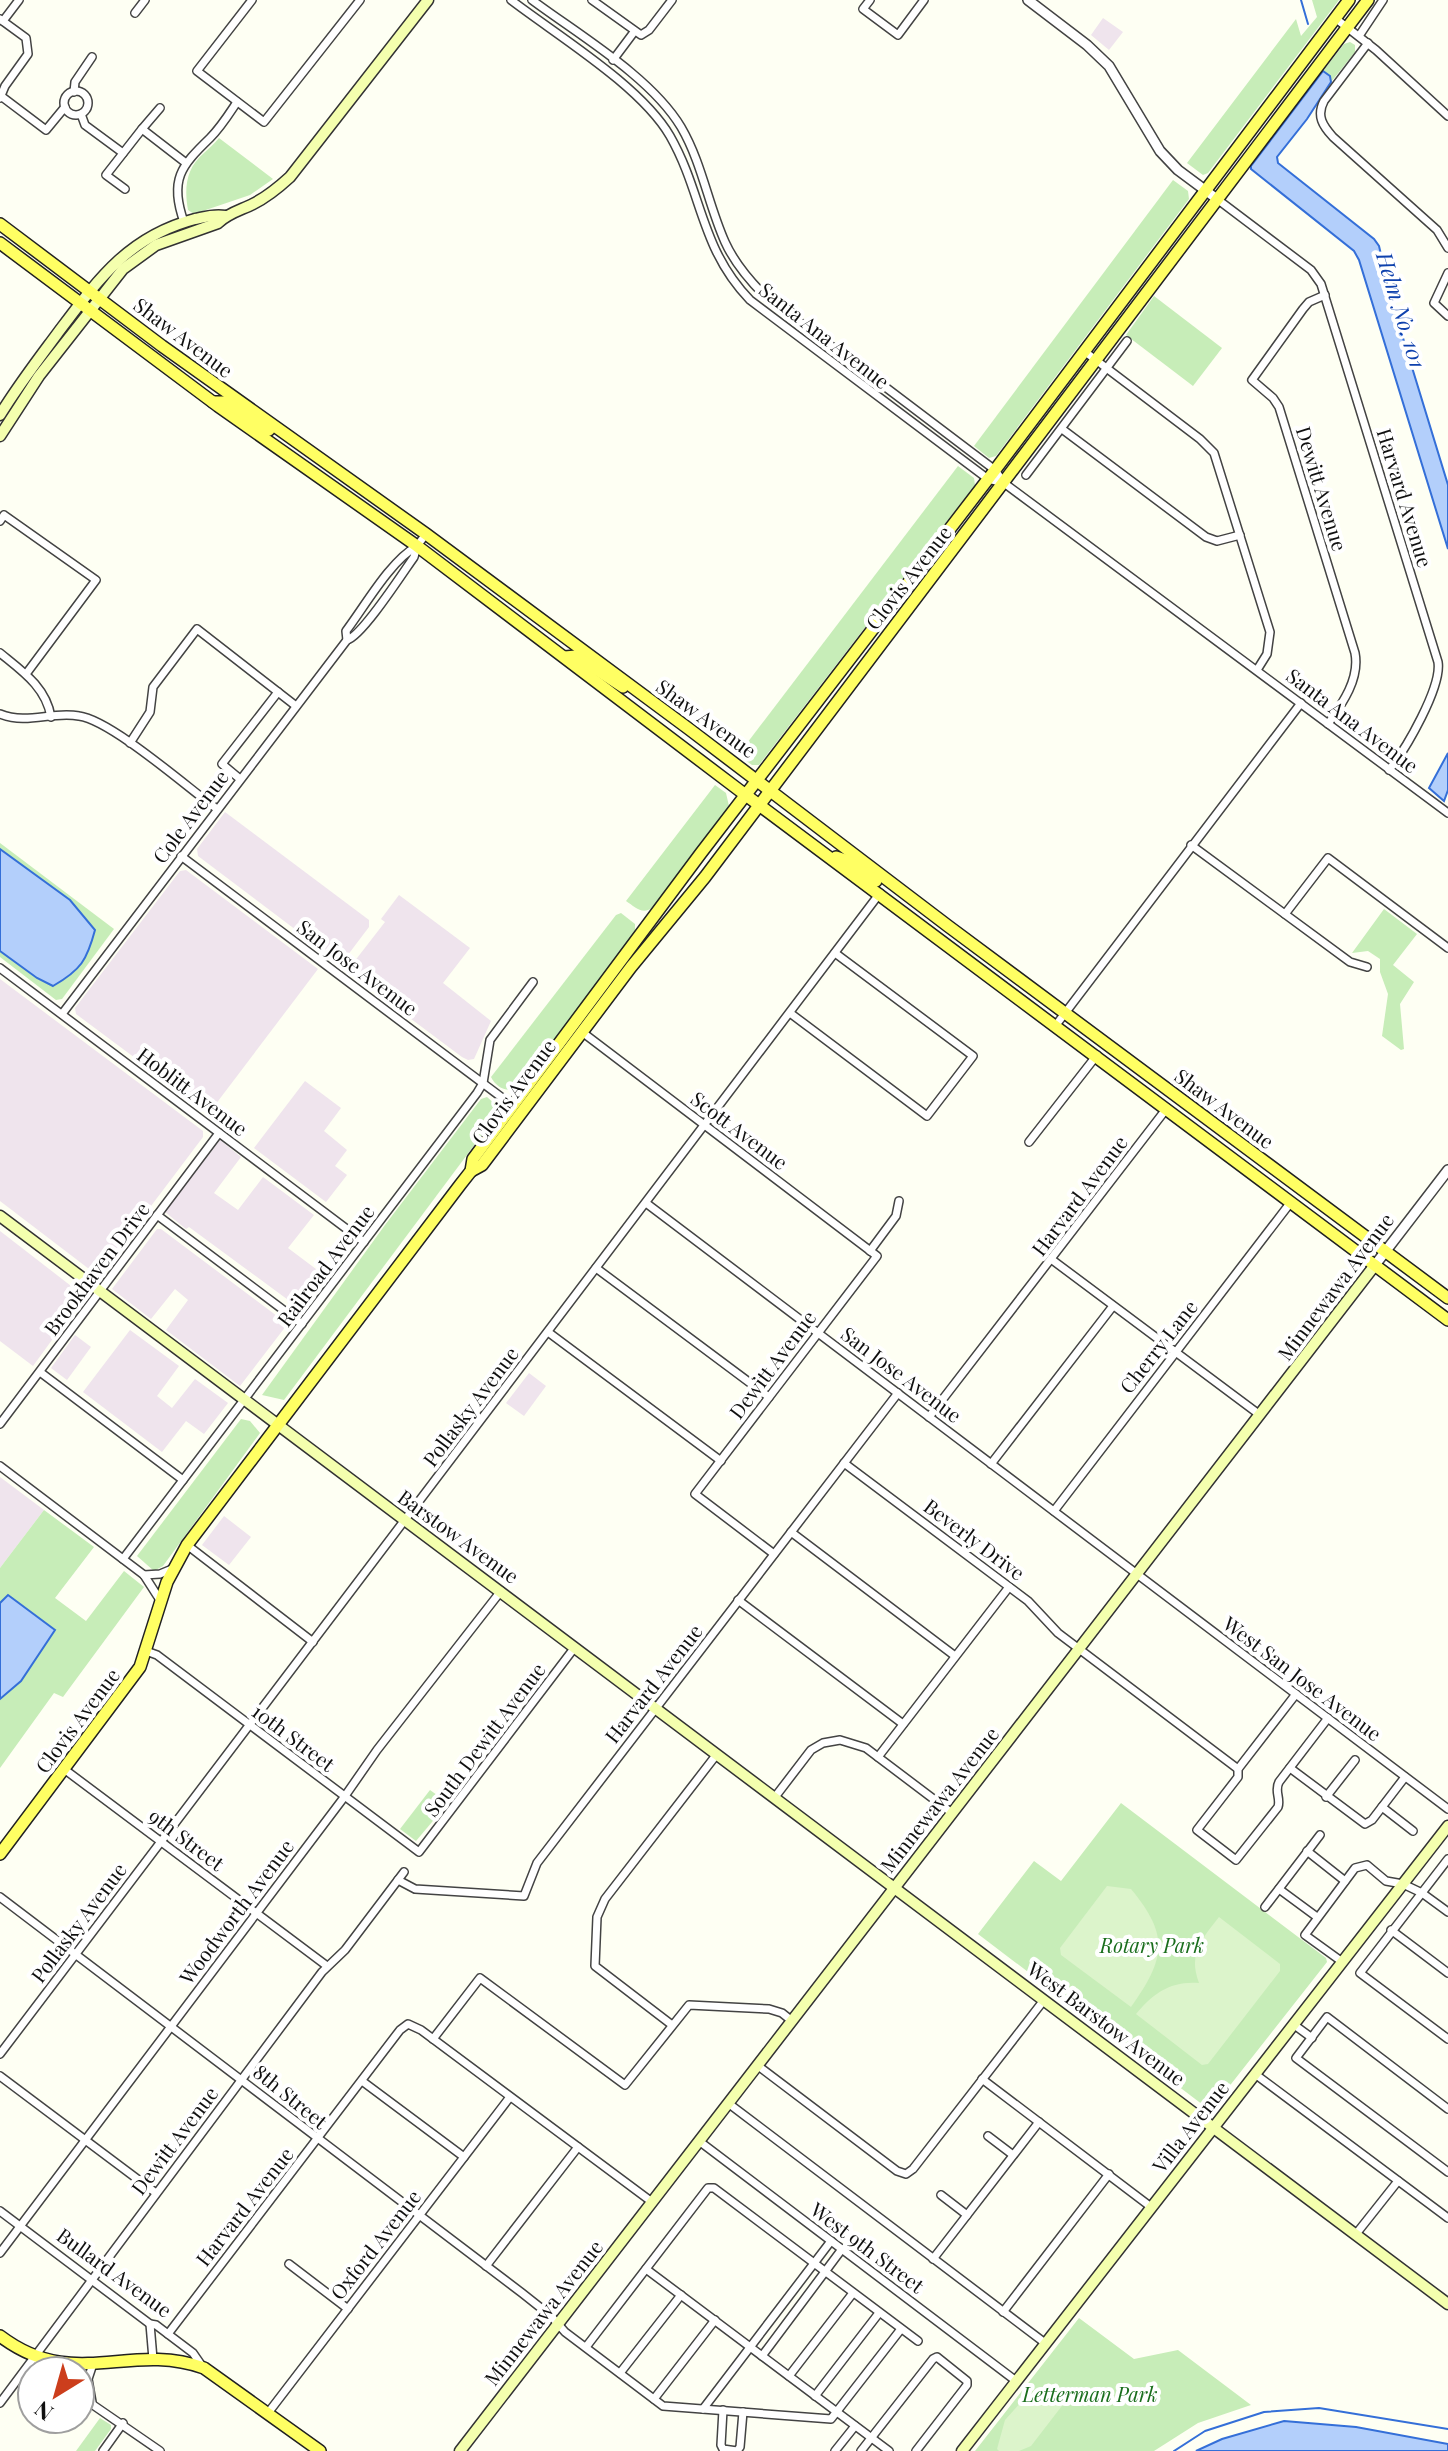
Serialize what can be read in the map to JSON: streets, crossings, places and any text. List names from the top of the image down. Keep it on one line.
{"streets":{"main road":["Shaw Avenue","Clovis Avenue","Minnewawa Avenue","Barstow Avenue","West Barstow Avenue","Villa Avenue","Bullard Avenue"],"street":["Santa Ana Avenue","Dewitt Avenue","Harvard Avenue","Cole Avenue","San Jose Avenue","Hoblitt Avenue","Scott Avenue","Railroad Avenue","Brookhaven Drive","Cherry Lane","Pollasky Avenue","Beverly Drive","West San Jose Avenue","10th Street","South Dewitt Avenue","9th Street","Woodworth Avenue","8th Street","Oxford Avenue","West 9th Street"]},"crossings":[["Santa Ana Avenue","Dewitt Avenue"],["Santa Ana Avenue","Harvard Avenue"],["Santa Ana Avenue","Clovis Avenue"],["Shaw Avenue","Harvard Avenue"],["Shaw Avenue","Clovis Avenue"],["Shaw Avenue","Cole Avenue"],["Shaw Avenue","Minnewawa Avenue"],["Shaw Avenue","Cherry Lane"],["Shaw Avenue","Pollasky Avenue"],["Dewitt Avenue","Harvard Avenue"],["Dewitt Avenue","San Jose Avenue"],["Dewitt Avenue","Scott Avenue"],["Dewitt Avenue","9th Street"],["Dewitt Avenue","8th Street"],["Dewitt Avenue","Bullard Avenue"],["Harvard Avenue","Clovis Avenue"],["Harvard Avenue","San Jose Avenue"],["Harvard Avenue","Barstow Avenue"],["Harvard Avenue","Beverly Drive"],["Harvard Avenue","8th Street"],["Harvard Avenue","Bullard Avenue"],["Clovis Avenue","San Jose Avenue"],["Clovis Avenue","Scott Avenue"],["Clovis Avenue","Barstow Avenue"],["Clovis Avenue","10th Street"],["Clovis Avenue","9th Street"],["Cole Avenue","San Jose Avenue"],["Cole Avenue","Hoblitt Avenue"],["San Jose Avenue","Railroad Avenue"],["San Jose Avenue","Minnewawa Avenue"],["San Jose Avenue","Cherry Lane"],["San Jose Avenue","Pollasky Avenue"],["San Jose Avenue","West San Jose Avenue"],["Hoblitt Avenue","Railroad Avenue"],["Hoblitt Avenue","Brookhaven Drive"],["Scott Avenue","Pollasky Avenue"],["Railroad Avenue","Barstow Avenue"],["Brookhaven Drive","Barstow Avenue"],["Minnewawa Avenue","Barstow Avenue"],["Minnewawa Avenue","Beverly Drive"],["Minnewawa Avenue","West San Jose Avenue"],["Minnewawa Avenue","West Barstow Avenue"],["Minnewawa Avenue","8th Street"],["Minnewawa Avenue","West 9th Street"],["Pollasky Avenue","Barstow Avenue"],["Pollasky Avenue","10th Street"],["Pollasky Avenue","9th Street"],["Pollasky Avenue","8th Street"],["Barstow Avenue","South Dewitt Avenue"],["Barstow Avenue","Woodworth Avenue"],["Barstow Avenue","West Barstow Avenue"],["10th Street","South Dewitt Avenue"],["10th Street","Woodworth Avenue"],["9th Street","Woodworth Avenue"],["Woodworth Avenue","8th Street"],["Woodworth Avenue","Bullard Avenue"],["West Barstow Avenue","Villa Avenue"],["8th Street","Oxford Avenue"],["Villa Avenue","West 9th Street"],["Oxford Avenue","Bullard Avenue"]],"water":["Helm No. 101"],"parks":["Rotary Park","Letterman Park"],"north":"bottom left"}
